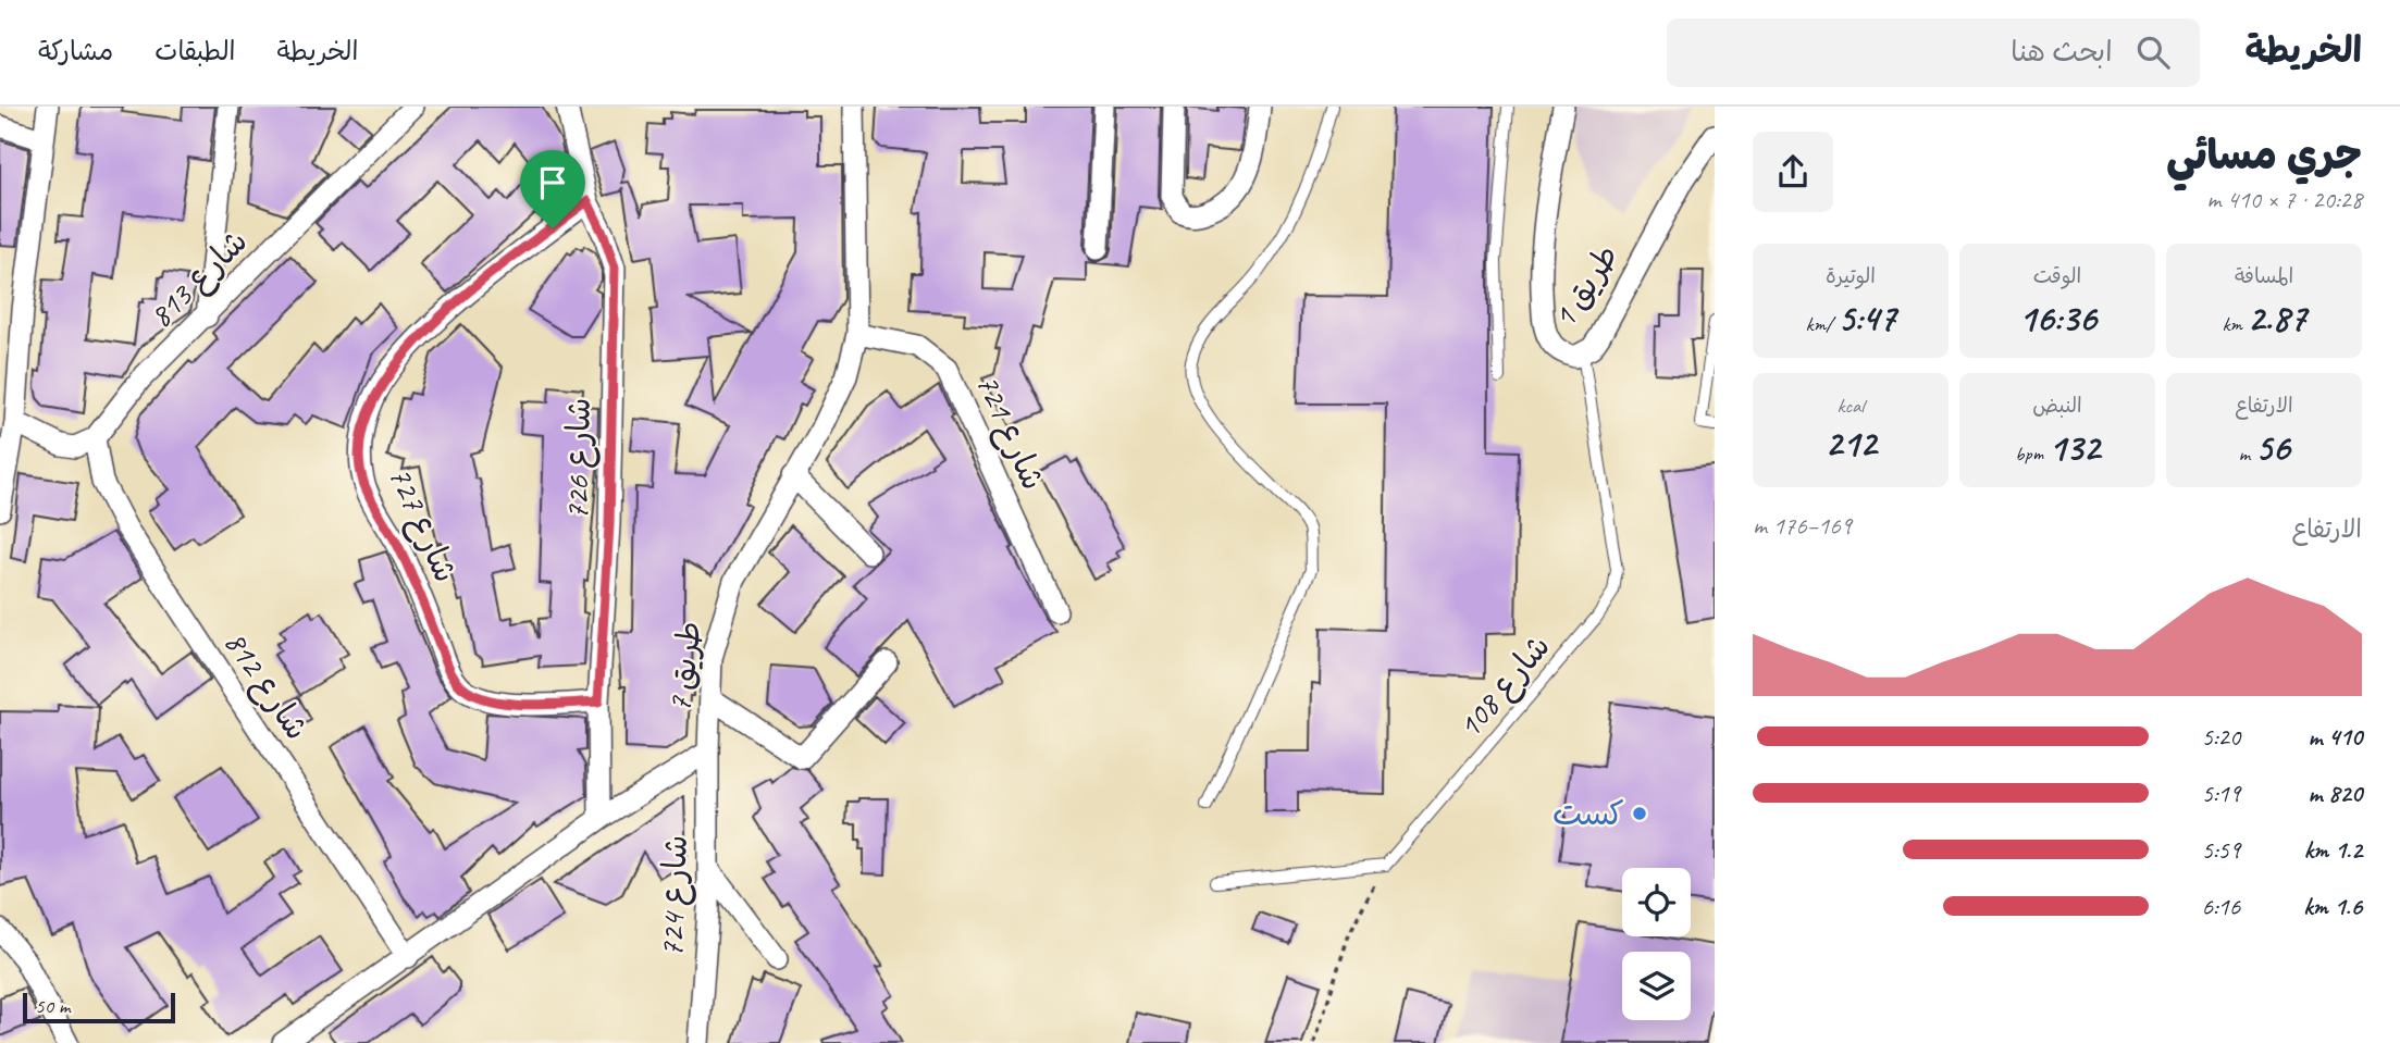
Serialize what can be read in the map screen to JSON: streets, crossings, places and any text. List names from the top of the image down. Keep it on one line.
{"streets":{"street":["شارع 813","طريق 1","شارع 721","شارع 726","شارع 727","7 طريق","شارع 812","شارع 724"],"lane":["شارع 108"]},"crossings":[["شارع 813","شارع 812"],["طريق 1","شارع 108"],["شارع 721","7 طريق"],["شارع 726","شارع 727"],["شارع 726","7 طريق"],["7 طريق","شارع 812"],["7 طريق","شارع 724"]],"places":["كست"],"scale_bar":"50 m","page":{"header":"الخريطة","search":"ابحث هنا","nav":["الخريطة","الطبقات","مشاركة"],"heading":["جري مسائي","20:28 · 7 × 410 m"],"stats":[["المسافة","2.87 km"],["الوقت","16:36"],["الوتيرة","5:47 /km"],["الارتفاع","56 m"],["النبض","132 bpm"],["kcal","212"]],"chart":["الارتفاع","169–176 m"],"list":[{"name":"410 m","note":"5:20"},{"name":"820 m","note":"5:19"},{"name":"1.2 km","note":"5:59"},{"name":"1.6 km","note":"6:16"}],"scale":"50 m"}}
